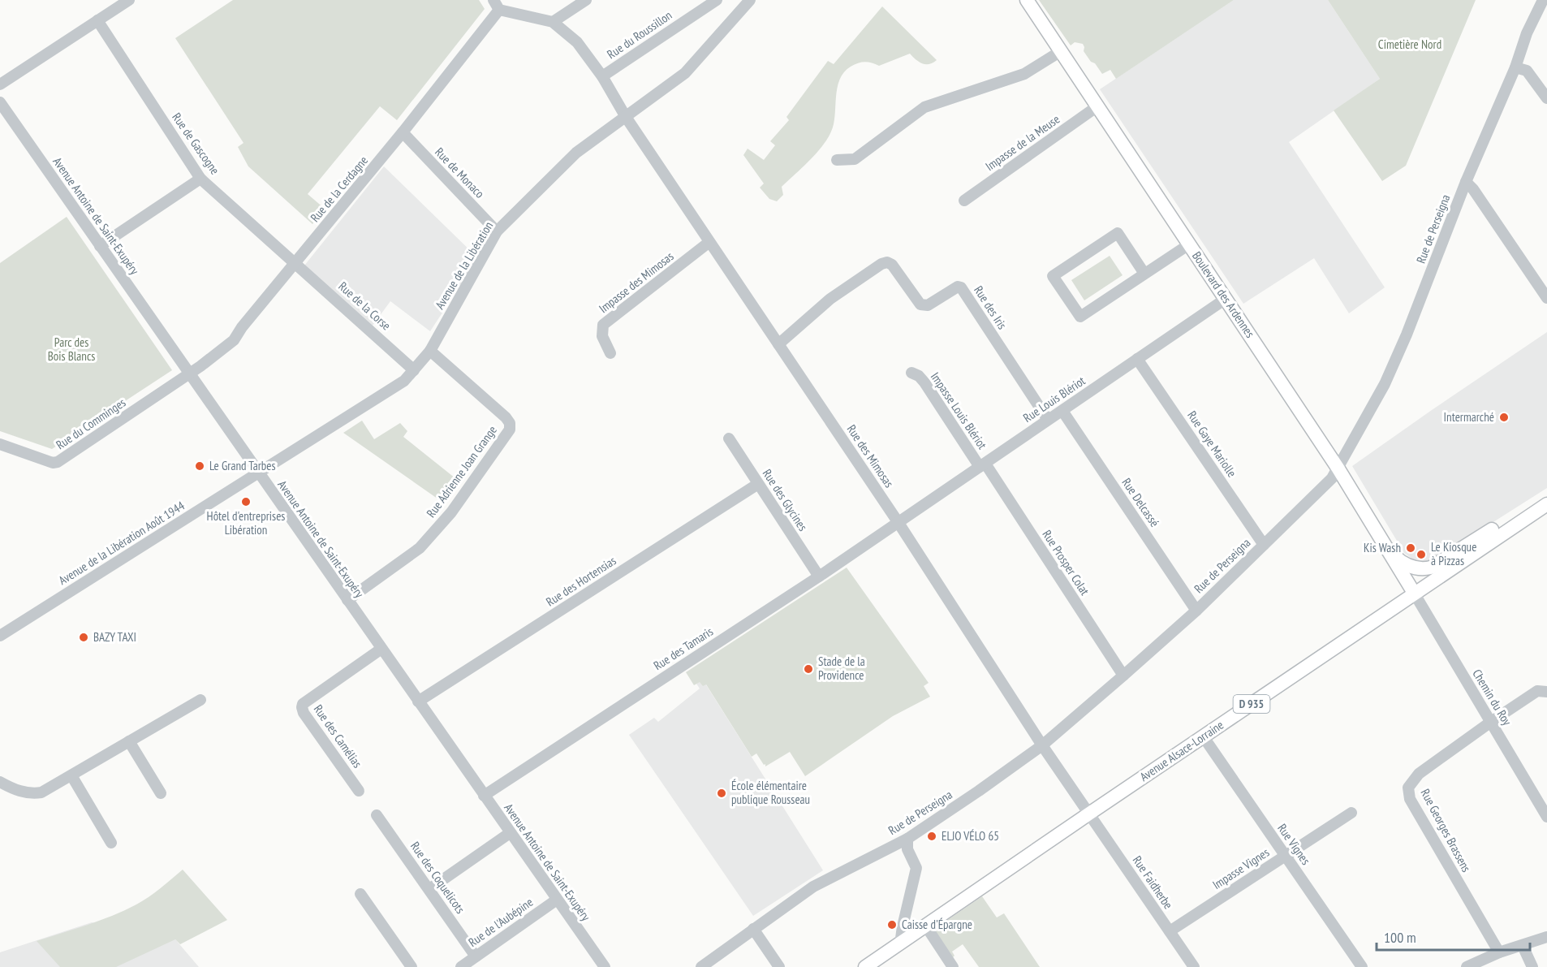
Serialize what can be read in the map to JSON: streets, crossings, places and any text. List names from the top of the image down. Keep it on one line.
{"streets":{"main road":["Boulevard des Ardennes","D 935","Avenue Alsace-Lorraine"],"street":["Rue du Roussillon","Impasse de la Meuse","Rue de Gascogne","Rue de Monaco","Rue de la Cerdagne","Avenue Antoine de Saint-Exupéry","Rue de Perseigna","Avenue de la Libération","Impasse des Mimosas","Rue de la Corse","Rue des Iris","Rue Louis Blériot","Impasse Louis Blériot","Rue du Comminges","Rue Gaye Mariolle","Rue des Mimosas","Rue Adrienne Joan Grange","Rue des Glycines","Rue Delcassé","Avenue de la Libération Août 1944","Rue Prosper Colat","Rue des Hortensias","Rue des Tamaris","Chemin du Roy","Rue des Camélias","Rue Georges Brassens","Rue Vignes","Impasse Vignes","Rue des Coquelicots","Rue Faidherbe","Rue de l'Aubépine"]},"crossings":[["Rue du Roussillon","Rue des Mimosas"],["Impasse de la Meuse","Boulevard des Ardennes"],["Rue de Gascogne","Rue de la Cerdagne"],["Rue de Gascogne","Rue de la Corse"],["Rue de Monaco","Rue de la Cerdagne"],["Rue de Monaco","Avenue de la Libération"],["Rue de la Cerdagne","Avenue Antoine de Saint-Exupéry"],["Rue de la Cerdagne","Rue de la Corse"],["Rue de la Cerdagne","Rue du Comminges"],["Avenue Antoine de Saint-Exupéry","Avenue de la Libération"],["Avenue Antoine de Saint-Exupéry","Rue du Comminges"],["Avenue Antoine de Saint-Exupéry","Rue Adrienne Joan Grange"],["Avenue Antoine de Saint-Exupéry","Avenue de la Libération Août 1944"],["Avenue Antoine de Saint-Exupéry","Rue des Hortensias"],["Avenue Antoine de Saint-Exupéry","Rue des Tamaris"],["Avenue Antoine de Saint-Exupéry","Rue des Camélias"],["Avenue Antoine de Saint-Exupéry","Rue de l'Aubépine"],["Rue de Perseigna","Boulevard des Ardennes"],["Rue de Perseigna","Rue Gaye Mariolle"],["Rue de Perseigna","Rue des Mimosas"],["Rue de Perseigna","Rue Delcassé"],["Rue de Perseigna","Rue Prosper Colat"],["Avenue de la Libération","Rue de la Corse"],["Avenue de la Libération","Rue des Mimosas"],["Avenue de la Libération","Rue Adrienne Joan Grange"],["Avenue de la Libération","Avenue de la Libération Août 1944"],["Impasse des Mimosas","Rue des Mimosas"],["Boulevard des Ardennes","Rue Louis Blériot"],["Boulevard des Ardennes","Chemin du Roy"],["Boulevard des Ardennes","Avenue Alsace-Lorraine"],["Rue des Iris","Rue Louis Blériot"],["Rue des Iris","Rue des Mimosas"],["Rue Louis Blériot","Impasse Louis Blériot"],["Rue Louis Blériot","Rue Gaye Mariolle"],["Rue Louis Blériot","Rue des Mimosas"],["Rue Louis Blériot","Rue Delcassé"],["Rue Louis Blériot","Rue Prosper Colat"],["Rue Louis Blériot","Rue des Tamaris"],["Impasse Louis Blériot","Rue Prosper Colat"],["Rue des Mimosas","Rue des Tamaris"],["Rue des Mimosas","Avenue Alsace-Lorraine"],["Rue des Mimosas","Rue Faidherbe"],["Rue des Glycines","Rue des Hortensias"],["Rue des Glycines","Rue des Tamaris"],["Chemin du Roy","Avenue Alsace-Lorraine"],["Chemin du Roy","Rue Georges Brassens"],["Avenue Alsace-Lorraine","Rue Vignes"],["Avenue Alsace-Lorraine","Rue Faidherbe"],["Rue Vignes","Impasse Vignes"],["Impasse Vignes","Rue Faidherbe"],["Rue des Coquelicots","Rue de l'Aubépine"]],"parks":["Cimetière Nord","Parc des Bois Blancs"],"places":["Intermarché","Le Grand Tarbes","Hôtel d'entreprises Libération","Kis Wash","Le Kiosque à Pizzas","BAZY TAXI","Stade de la Providence","École élémentaire publique Rousseau","ELJO VÉLO 65","Caisse d'Épargne"],"scale_bar":"100 m"}
